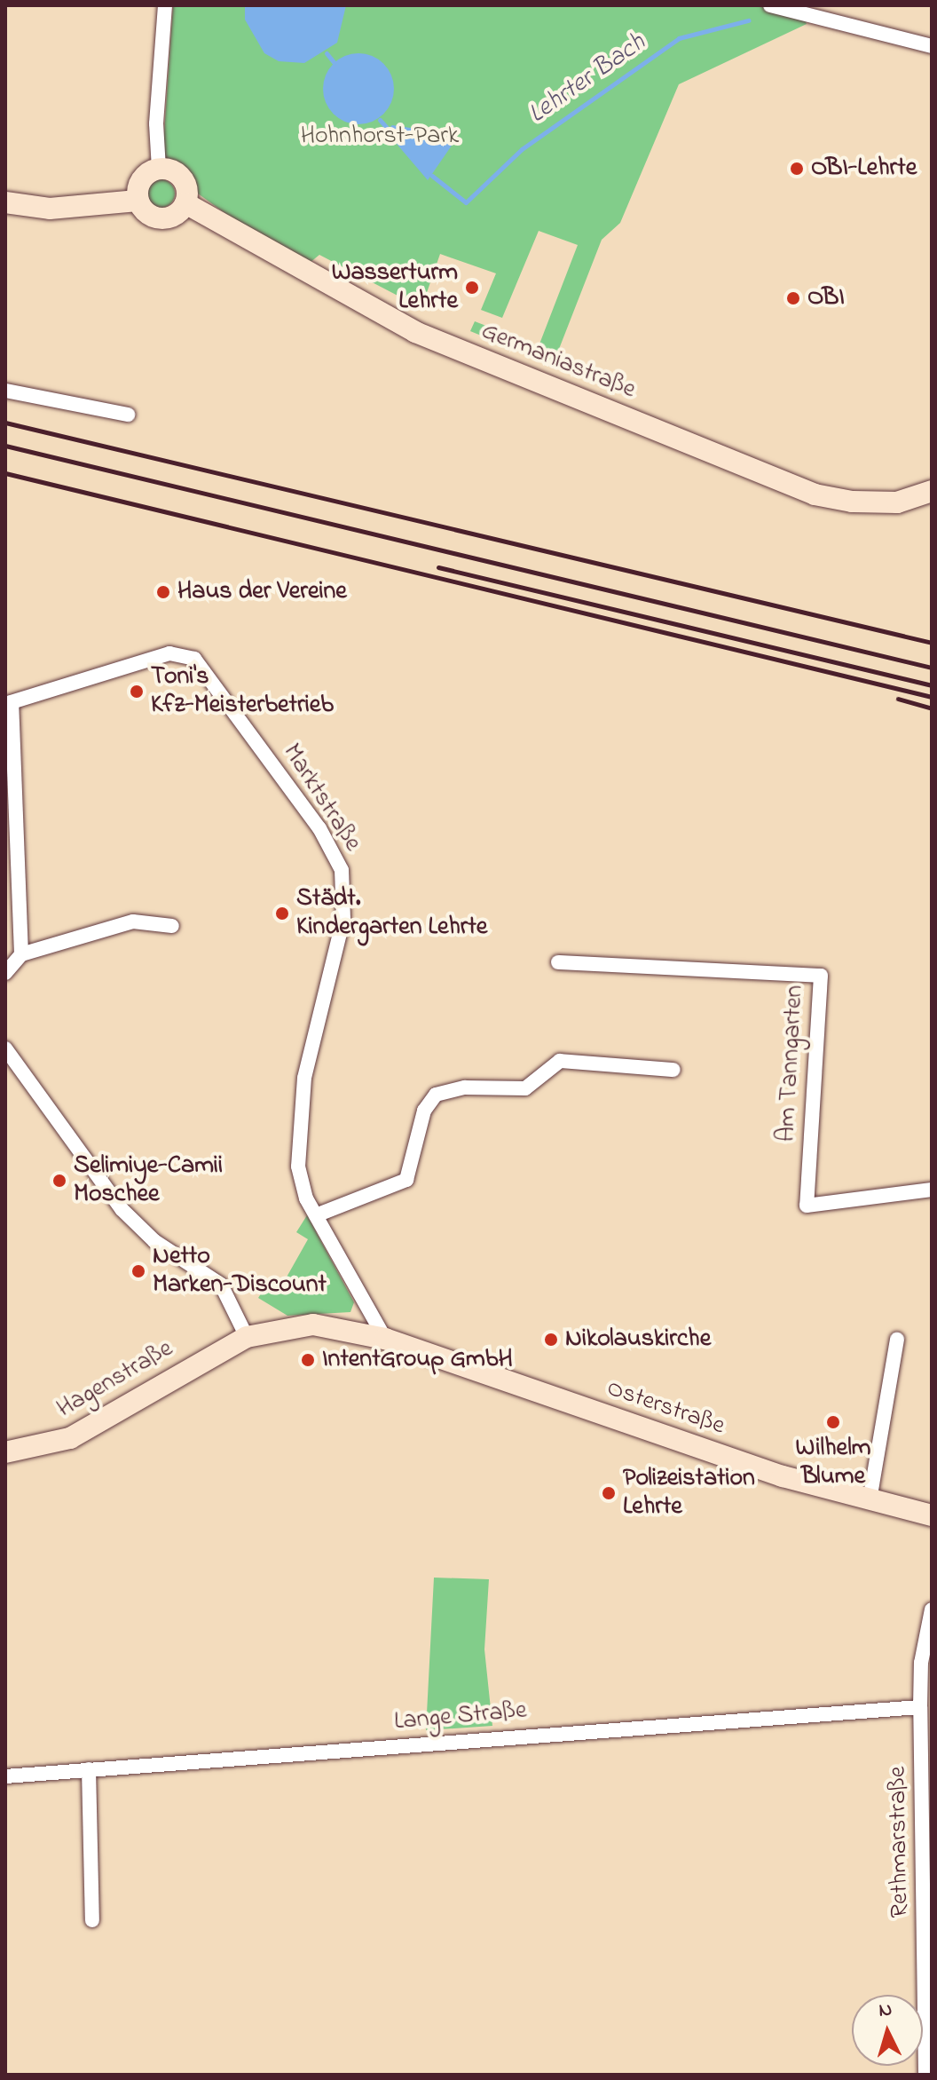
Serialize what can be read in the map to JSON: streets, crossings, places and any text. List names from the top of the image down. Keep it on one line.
{"streets":{"street":["Germaniastraße","Marktstraße","Am Tanngarten","Hagenstraße","Osterstraße","Lange Straße","Rethmarstraße"]},"crossings":[["Marktstraße","Hagenstraße"],["Marktstraße","Osterstraße"],["Hagenstraße","Osterstraße"],["Lange Straße","Rethmarstraße"]],"water":["Lehrter Bach"],"parks":["Hohnhorst-Park"],"places":["OBI-Lehrte","Wasserturm Lehrte","OBI","Haus der Vereine","Toni's Kfz-Meisterbetrieb","Städt. Kindergarten Lehrte","Selimiye-Camii Moschee","Netto Marken-Discount","Nikolauskirche","IntentGroup GmbH","Wilhelm Blume","Polizeistation Lehrte"],"north":"top"}
